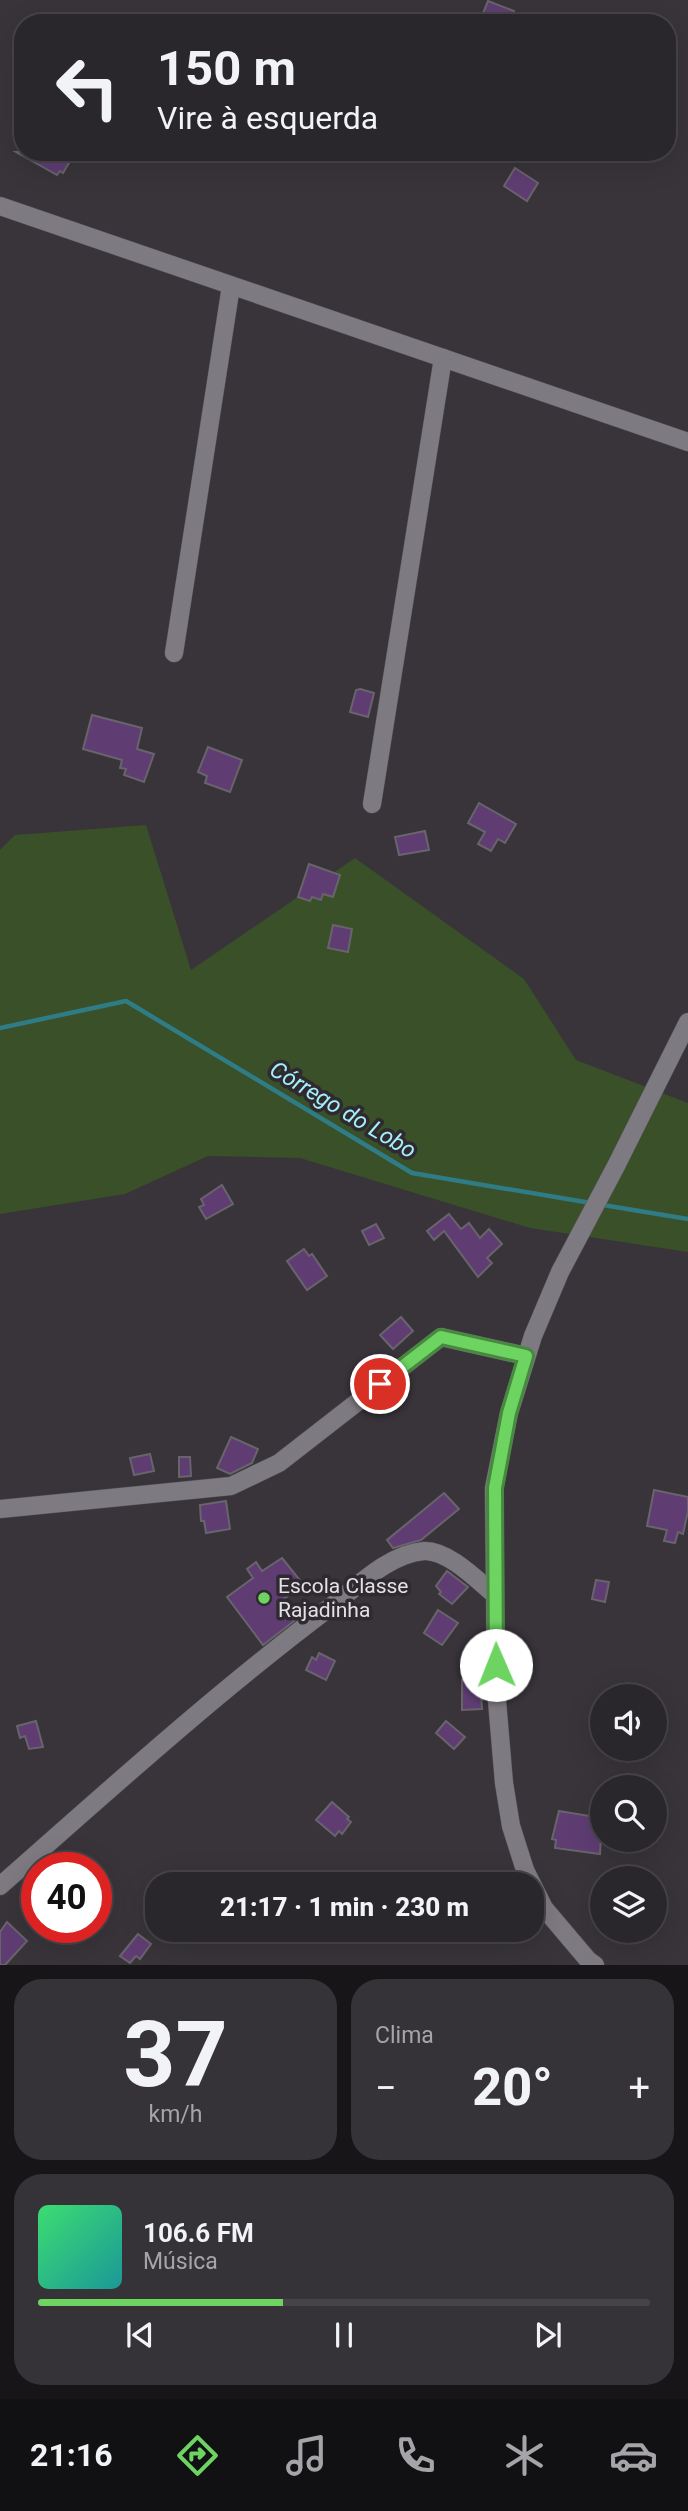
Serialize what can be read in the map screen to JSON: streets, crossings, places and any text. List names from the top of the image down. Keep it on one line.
{"water":["Córrego do Lobo"],"places":["Escola Classe Rajadinha"],"page":{"turn":["150 m","Vire à esquerda"],"limit":"40","trip":"21:17 · 1 min · 230 m","tile":[["37","km/h"],"Clima"],"heat":["−","20°","+"],"song":["106.6 FM","Música"],"tabs":"21:16"}}
